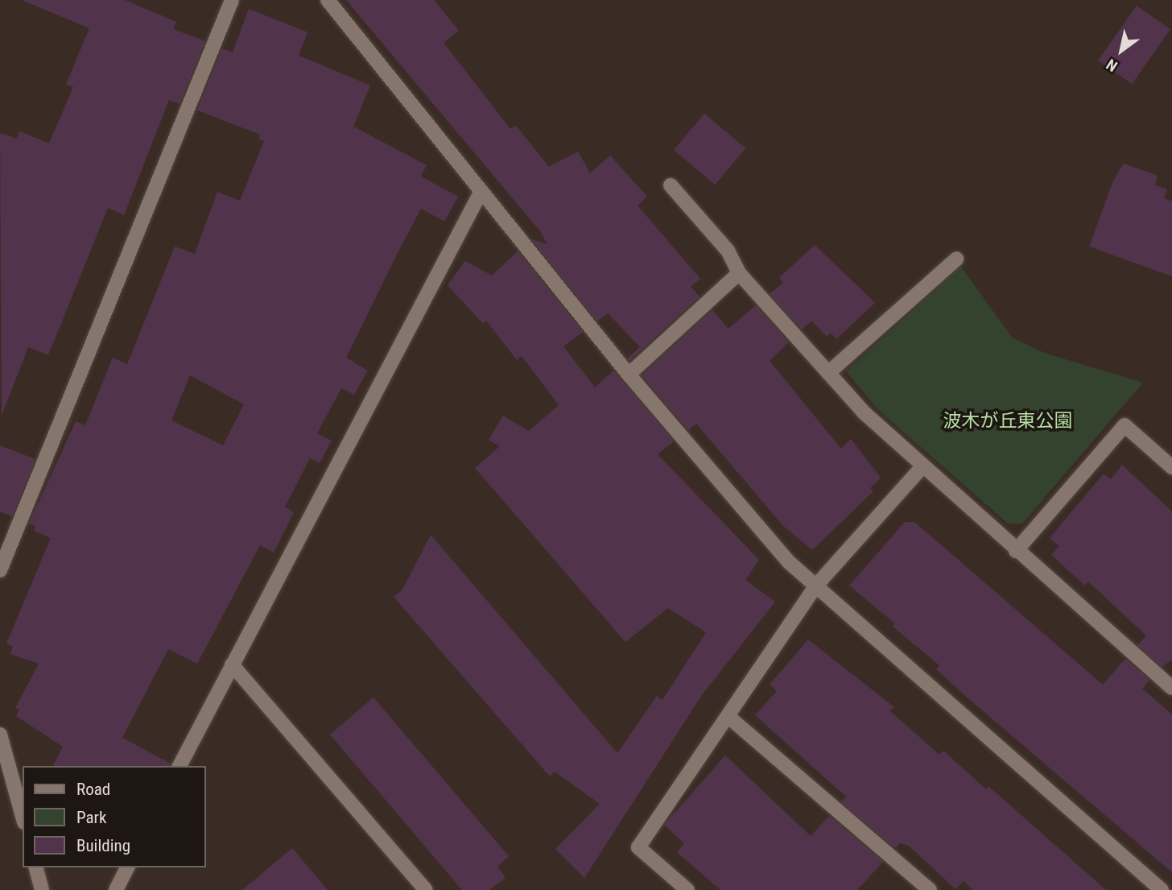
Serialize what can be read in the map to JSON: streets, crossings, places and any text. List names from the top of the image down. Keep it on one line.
{"parks":["波木が丘東公園"],"legend":["Road","Park","Building"],"north":"bottom left"}
